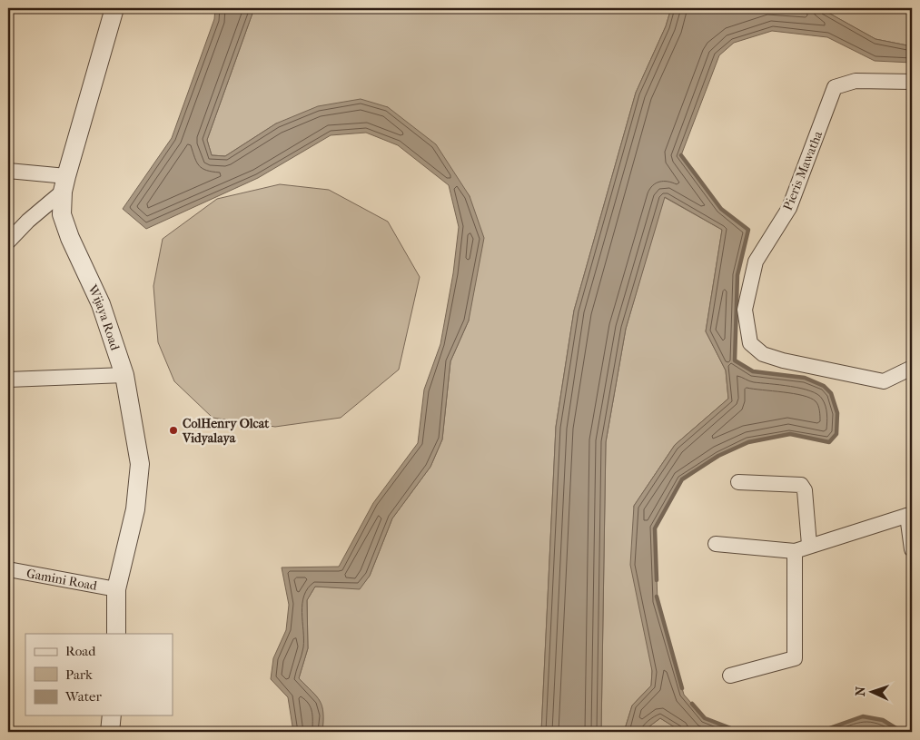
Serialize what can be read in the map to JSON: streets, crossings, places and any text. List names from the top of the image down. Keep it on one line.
{"streets":{"street":["Pieris Mawatha","Wijaya Road","Gamini Road"]},"crossings":[["Wijaya Road","Gamini Road"]],"places":["ColHenry Olcat Vidyalaya"],"legend":["Road","Park","Water"],"north":"left"}
